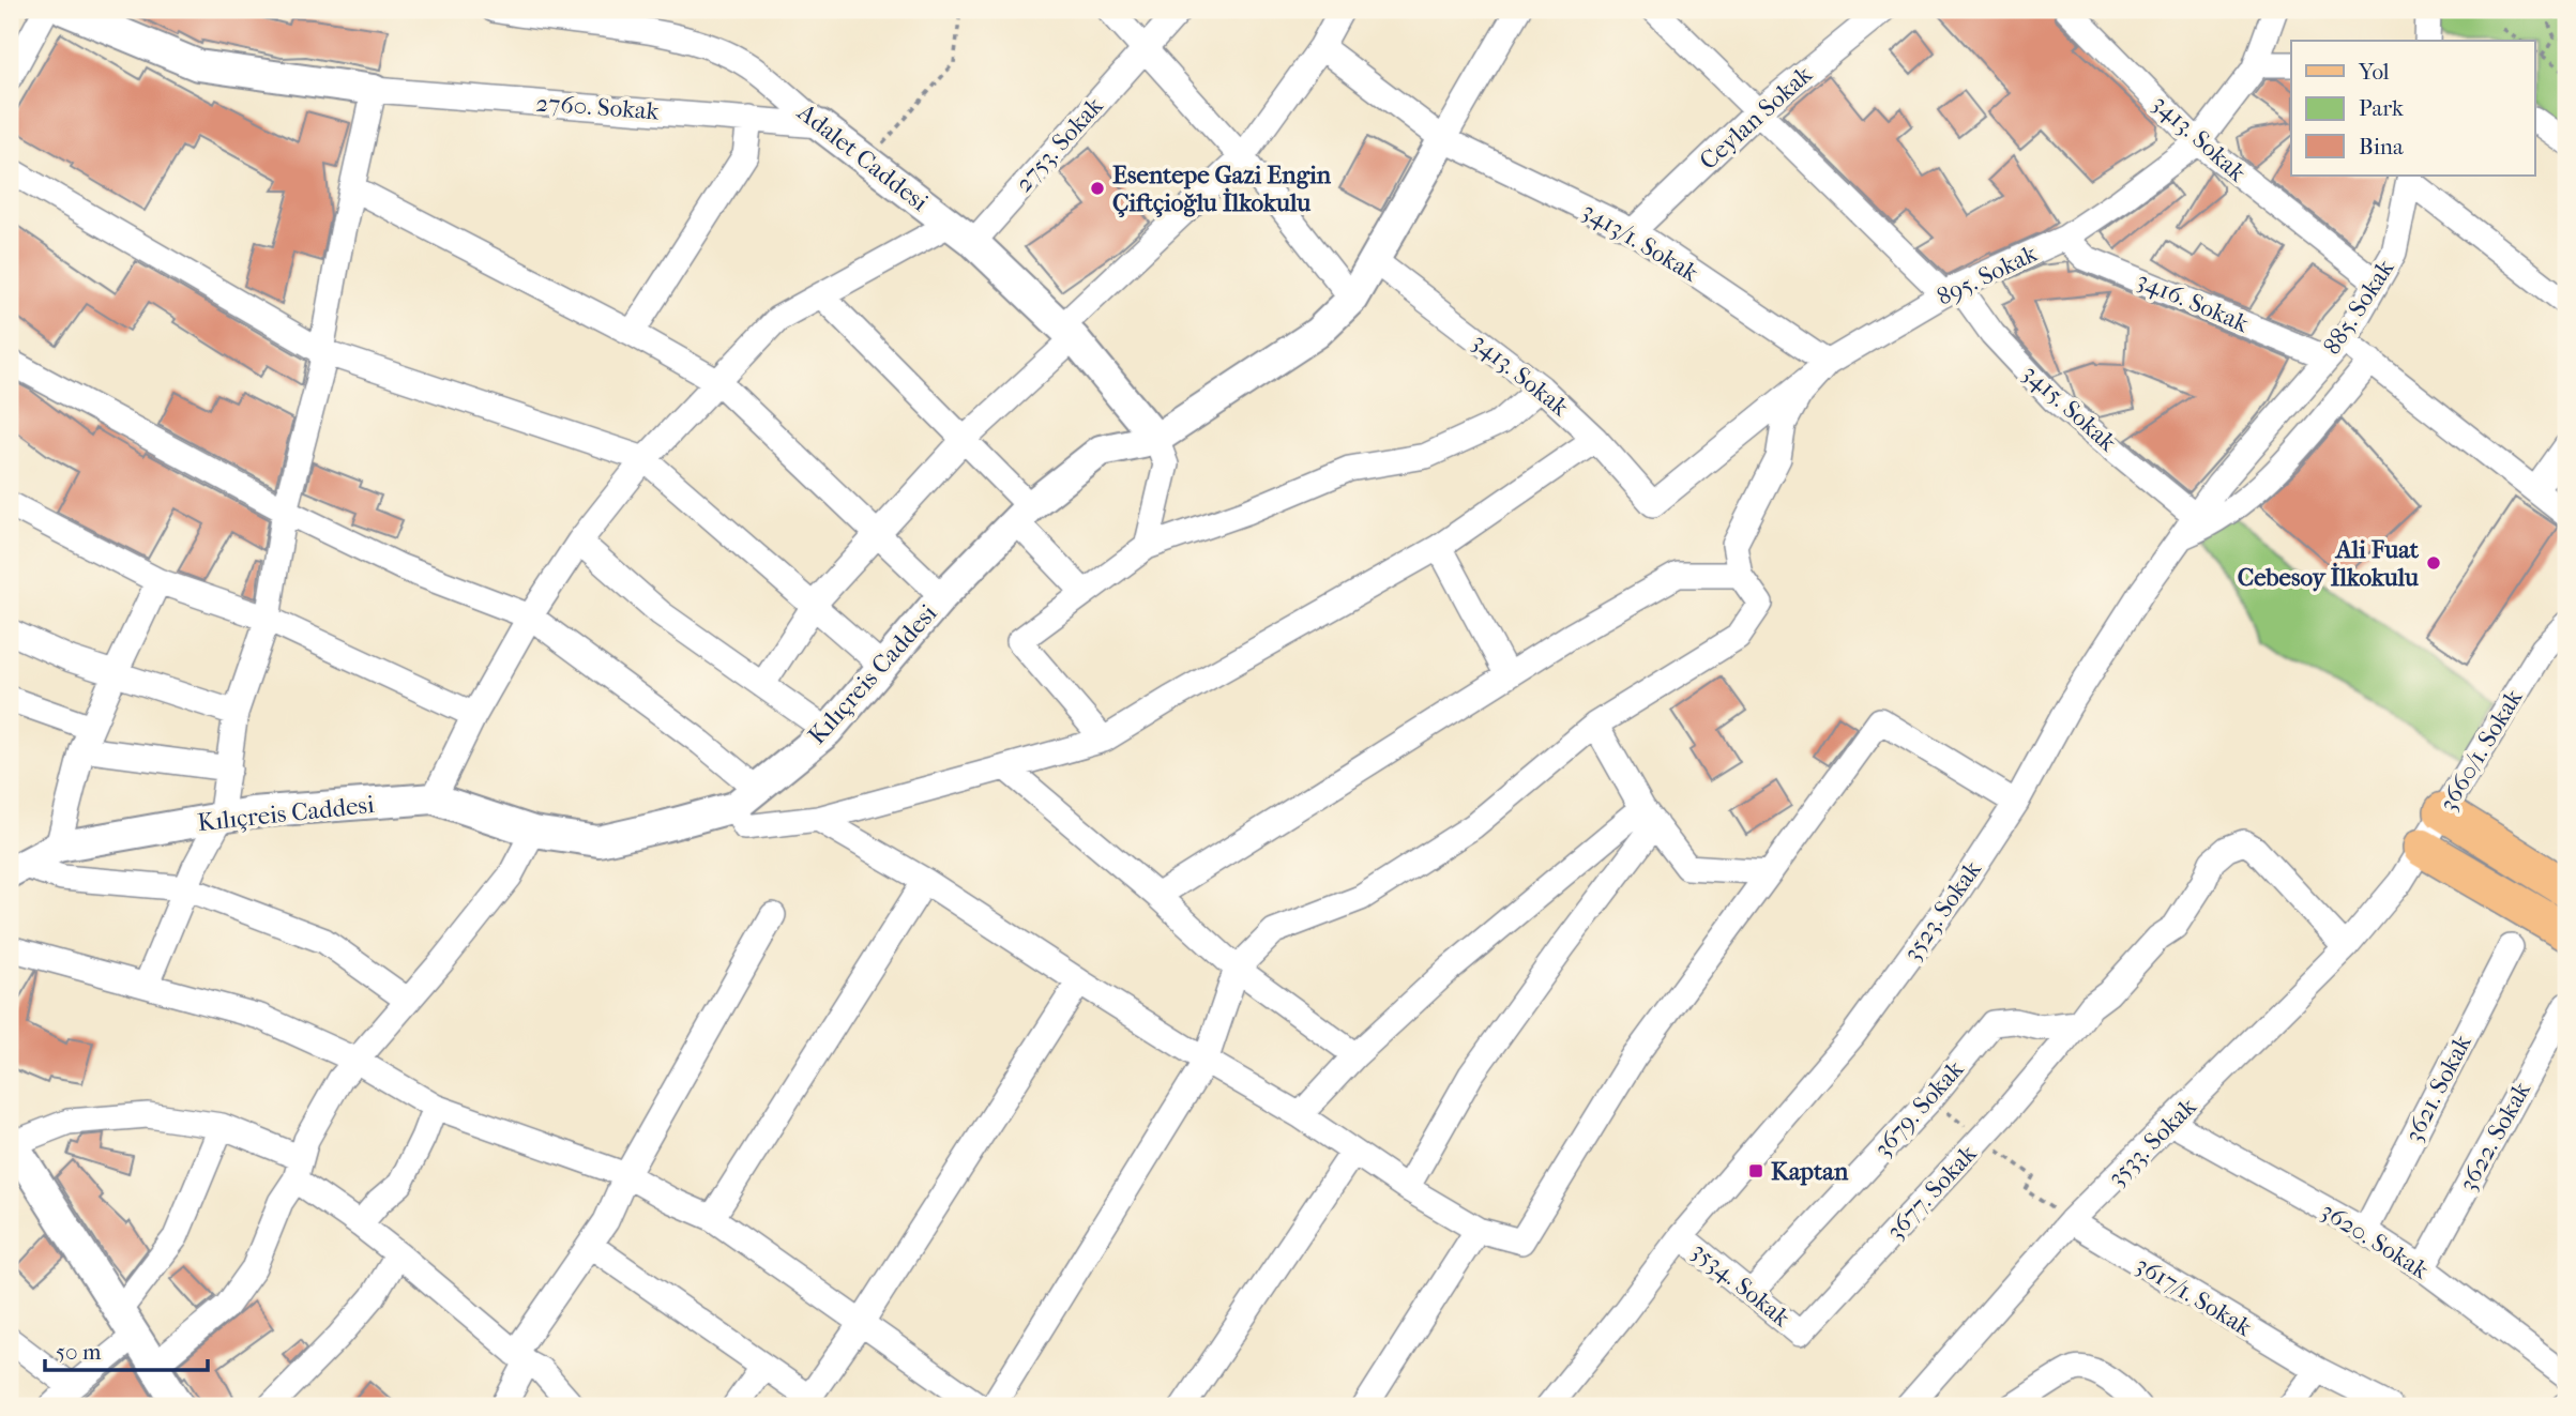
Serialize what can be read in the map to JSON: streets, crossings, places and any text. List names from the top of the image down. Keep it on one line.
{"streets":{"street":["2760. Sokak","Ceylan Sokak","3413. Sokak","2753. Sokak","Adalet Caddesi","3413/1. Sokak","895. Sokak","3416. Sokak","885. Sokak","3415. Sokak","Kılıçreis Caddesi","3660/1. Sokak","3523. Sokak","3621. Sokak","3679. Sokak","3622. Sokak","3533. Sokak","3677. Sokak","3620. Sokak","3534. Sokak","3617/1. Sokak"]},"crossings":[["2760. Sokak","Adalet Caddesi"],["Ceylan Sokak","3413/1. Sokak"],["Ceylan Sokak","3415. Sokak"],["3413. Sokak","895. Sokak"],["3413. Sokak","885. Sokak"],["3413. Sokak","Kılıçreis Caddesi"],["2753. Sokak","Adalet Caddesi"],["2753. Sokak","Kılıçreis Caddesi"],["Adalet Caddesi","Kılıçreis Caddesi"],["3413/1. Sokak","895. Sokak"],["3413/1. Sokak","Kılıçreis Caddesi"],["895. Sokak","3416. Sokak"],["895. Sokak","3415. Sokak"],["3416. Sokak","885. Sokak"],["885. Sokak","3523. Sokak"],["3415. Sokak","3523. Sokak"],["3660/1. Sokak","3533. Sokak"],["3523. Sokak","3534. Sokak"],["3621. Sokak","3620. Sokak"],["3679. Sokak","3677. Sokak"],["3679. Sokak","3534. Sokak"],["3622. Sokak","3620. Sokak"],["3533. Sokak","3677. Sokak"],["3533. Sokak","3620. Sokak"],["3533. Sokak","3617/1. Sokak"],["3677. Sokak","3534. Sokak"]],"places":{"other":["Esentepe Gazi Engin Çiftçioğlu İlkokulu","Ali Fuat Cebesoy İlkokulu"],"transit":["Kaptan"]},"legend":["Yol","Park","Bina"],"scale_bar":"50 m"}
